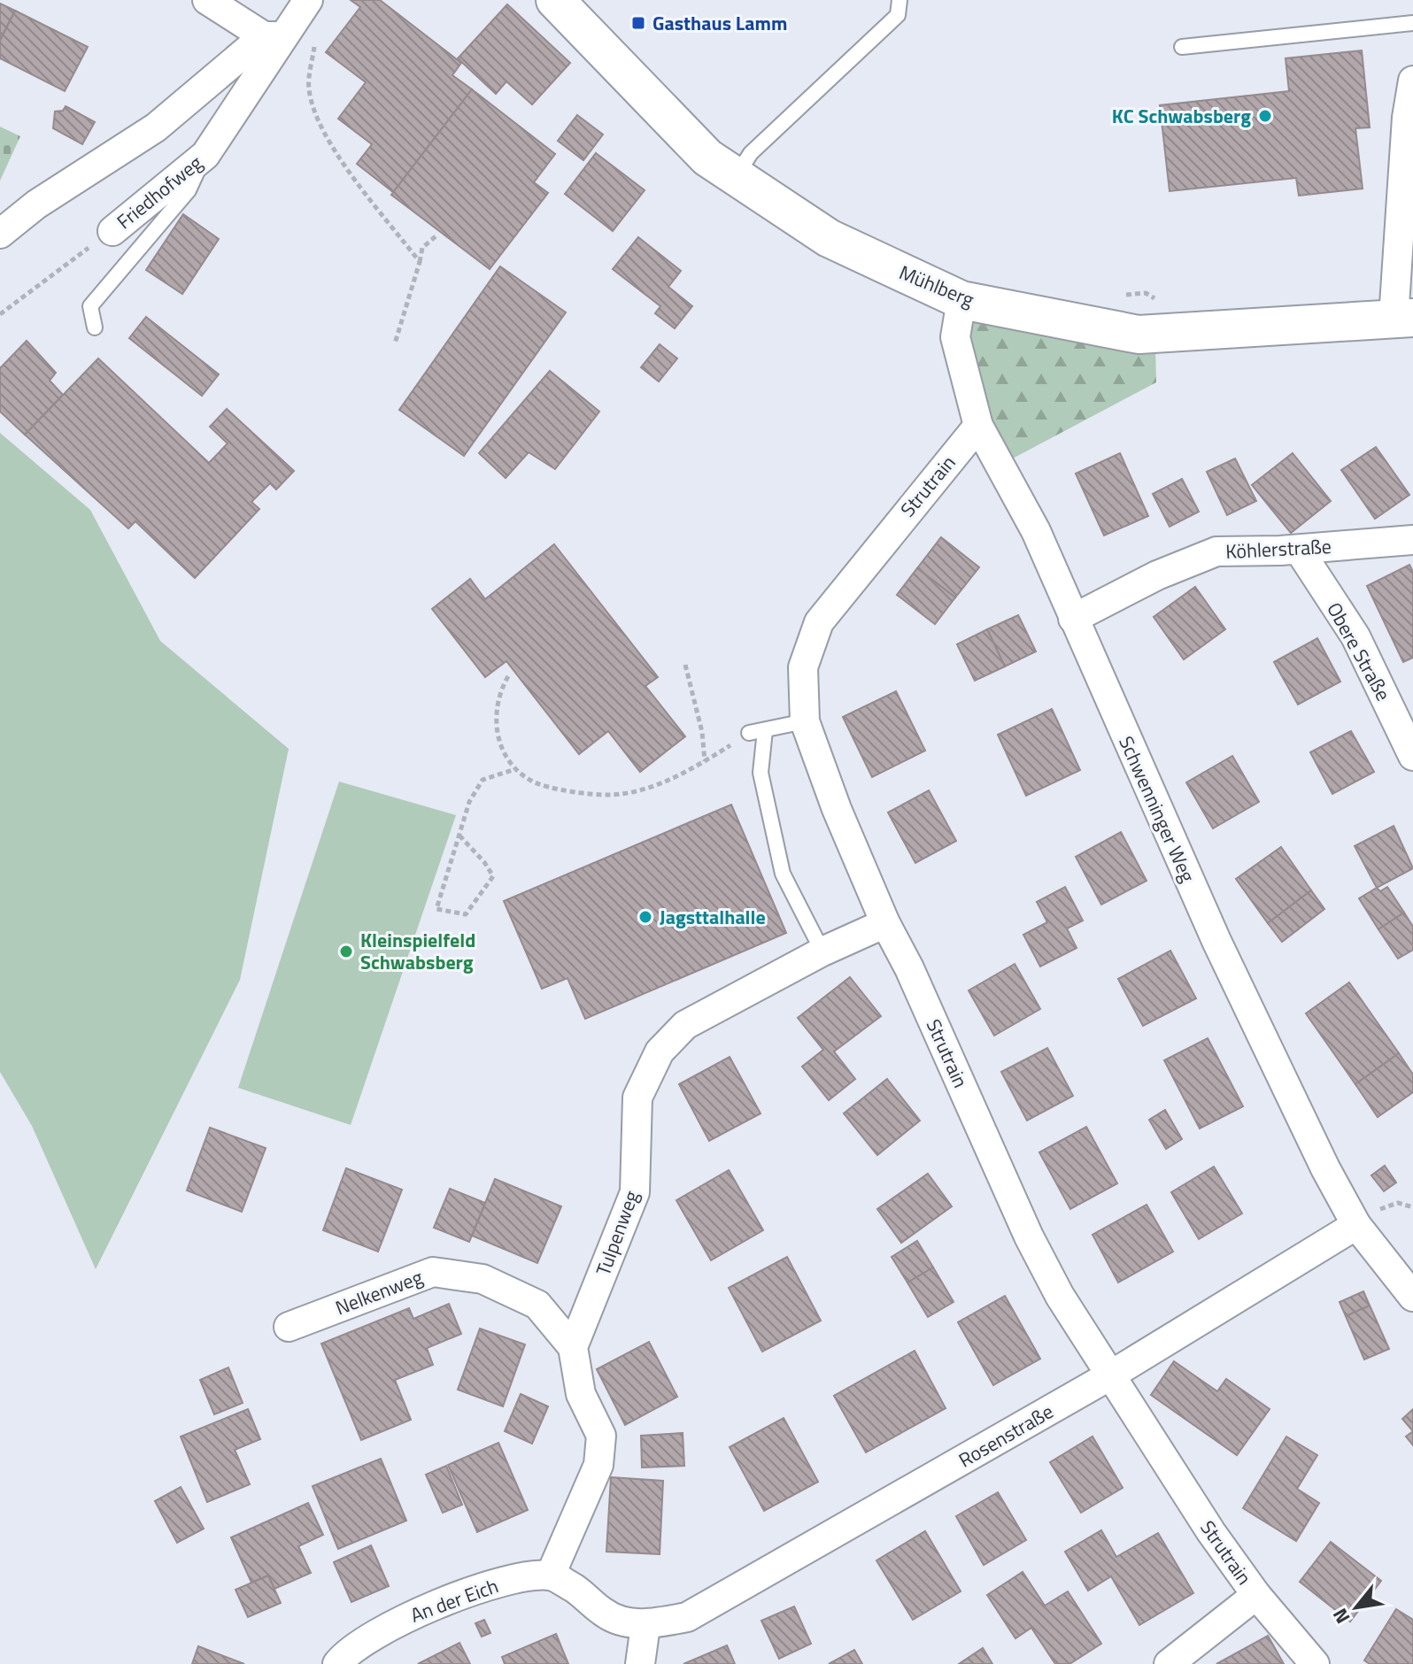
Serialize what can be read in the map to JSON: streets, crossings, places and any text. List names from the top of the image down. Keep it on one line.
{"streets":{"street":["Friedhofweg","Mühlberg","Strutrain","Köhlerstraße","Obere Straße","Schwenninger Weg","Tulpenweg","Nelkenweg","Rosenstraße","An der Eich"]},"crossings":[["Mühlberg","Schwenninger Weg"],["Strutrain","Schwenninger Weg"],["Strutrain","Tulpenweg"],["Strutrain","Rosenstraße"],["Köhlerstraße","Obere Straße"],["Köhlerstraße","Schwenninger Weg"],["Schwenninger Weg","Rosenstraße"],["Tulpenweg","Nelkenweg"],["Rosenstraße","An der Eich"]],"places":{"transit":["Gasthaus Lamm"],"other":["KC Schwabsberg","Jagsttalhalle","Kleinspielfeld Schwabsberg"]},"north":"bottom left"}
